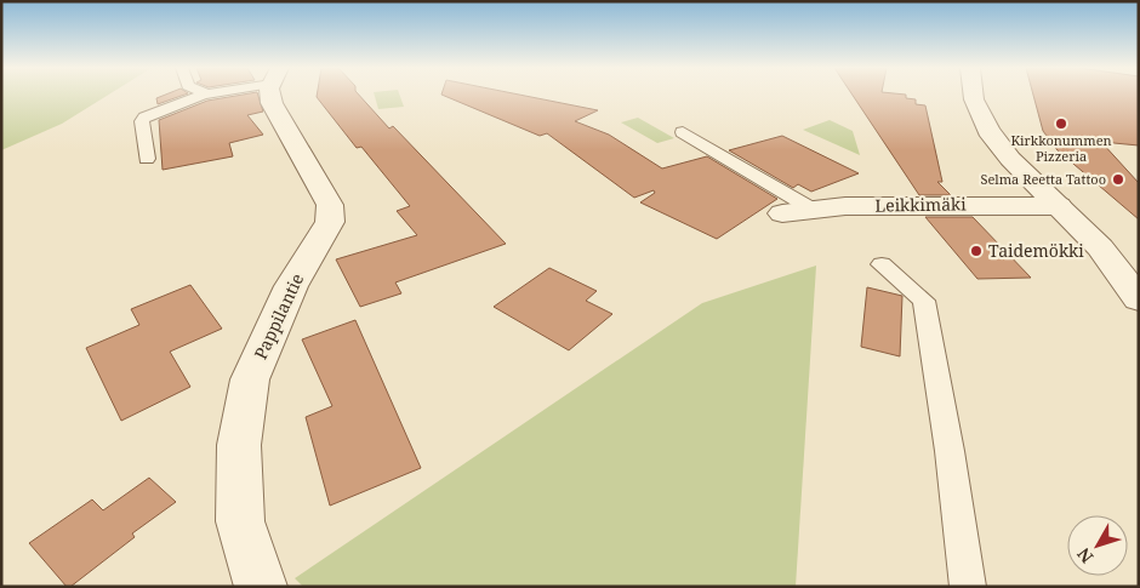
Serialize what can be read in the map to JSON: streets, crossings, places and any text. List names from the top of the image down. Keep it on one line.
{"streets":{"street":["Leikkimäki","Pappilantie"]},"places":["Kirkkonummen Pizzeria","Selma Reetta Tattoo","Taidemökki"],"north":"bottom left"}
